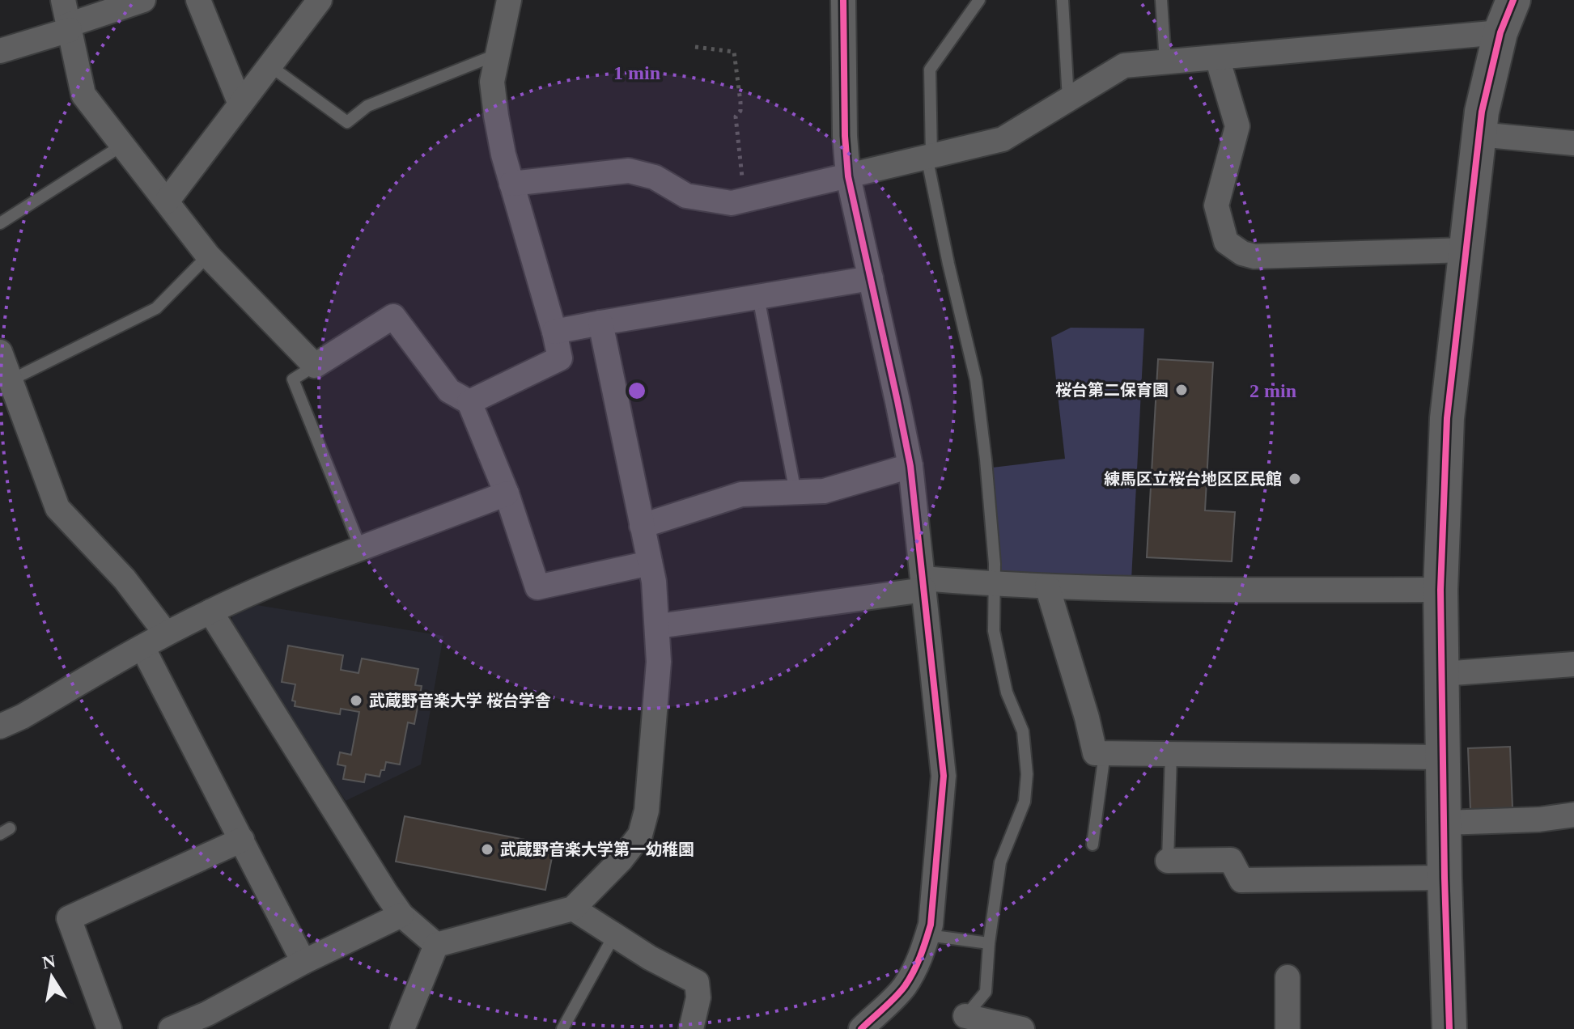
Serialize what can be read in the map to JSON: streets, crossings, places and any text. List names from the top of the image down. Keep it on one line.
{"places":["桜台第二保育園","練馬区立桜台地区区民館","武蔵野音楽大学 桜台学舎","武蔵野音楽大学第一幼稚園"],"north":"top","rings":["1 min","2 min"]}
